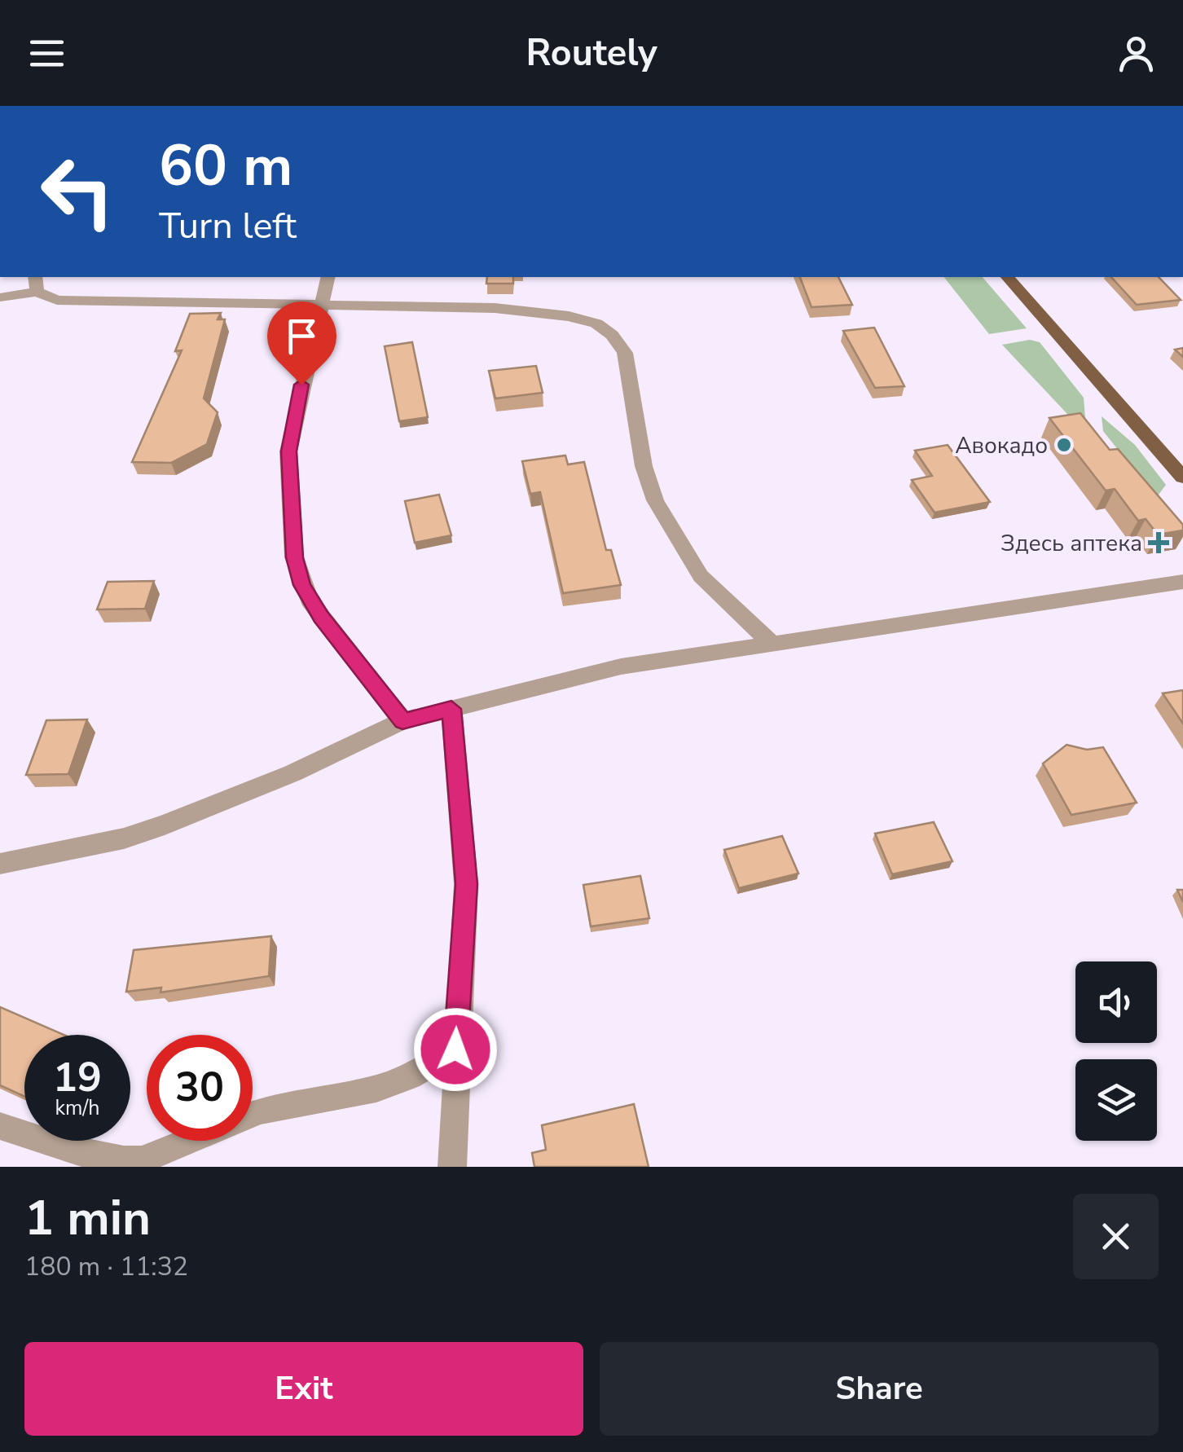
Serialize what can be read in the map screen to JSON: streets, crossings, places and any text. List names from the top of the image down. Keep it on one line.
{"places":{"other":["Авокадо"],"health":["Здесь аптека"]},"page":{"header":"Routely","turn":["60 m","Turn left"],"speed":"19 km/h","limit":"30","heading":["1 min","180 m · 11:32"],"buttons":["Exit","Share"]}}
